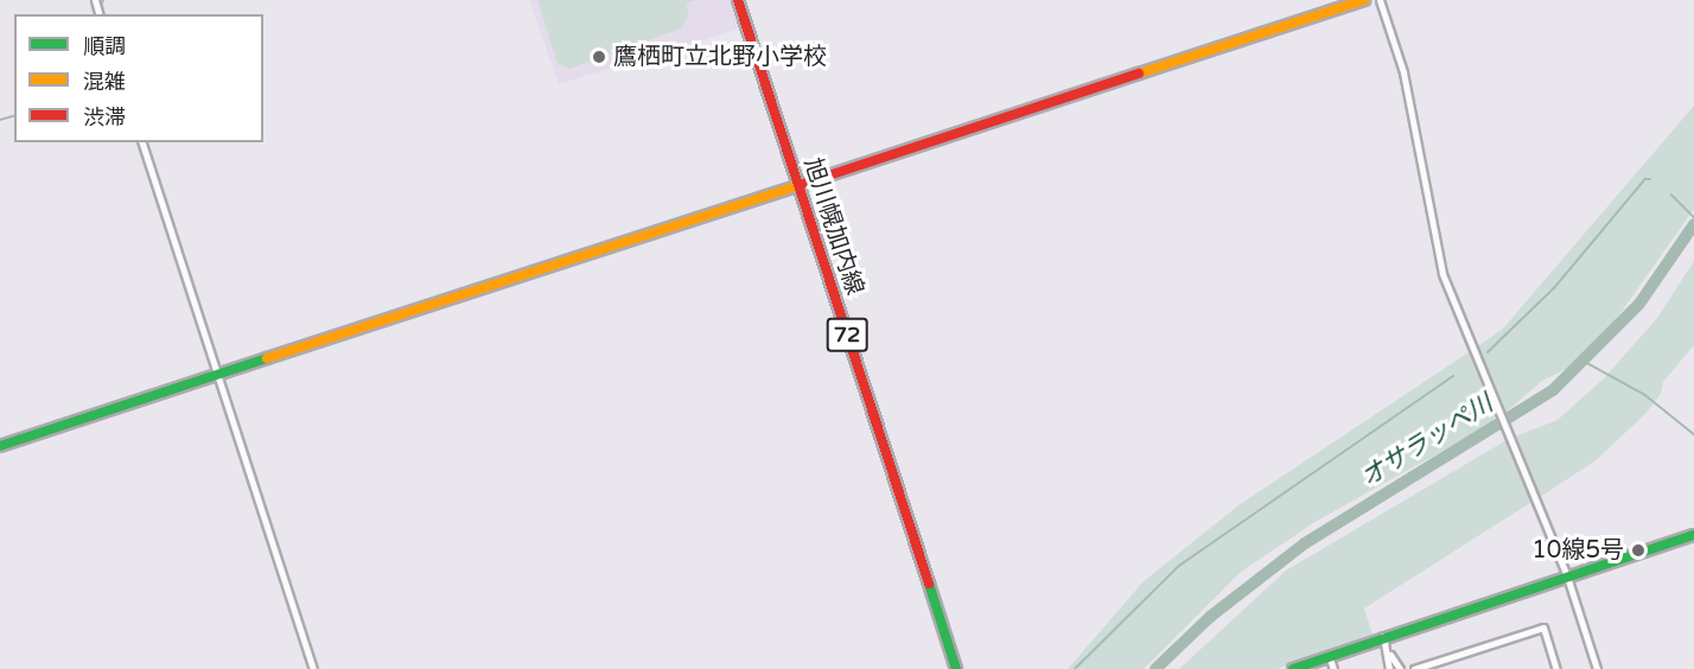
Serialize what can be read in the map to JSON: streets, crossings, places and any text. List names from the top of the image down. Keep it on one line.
{"streets":{"street":["旭川幌加内線","72"]},"water":["オサラッペ川"],"places":["鷹栖町立北野小学校","10線5号"],"legend":["順調","混雑","渋滞"]}
